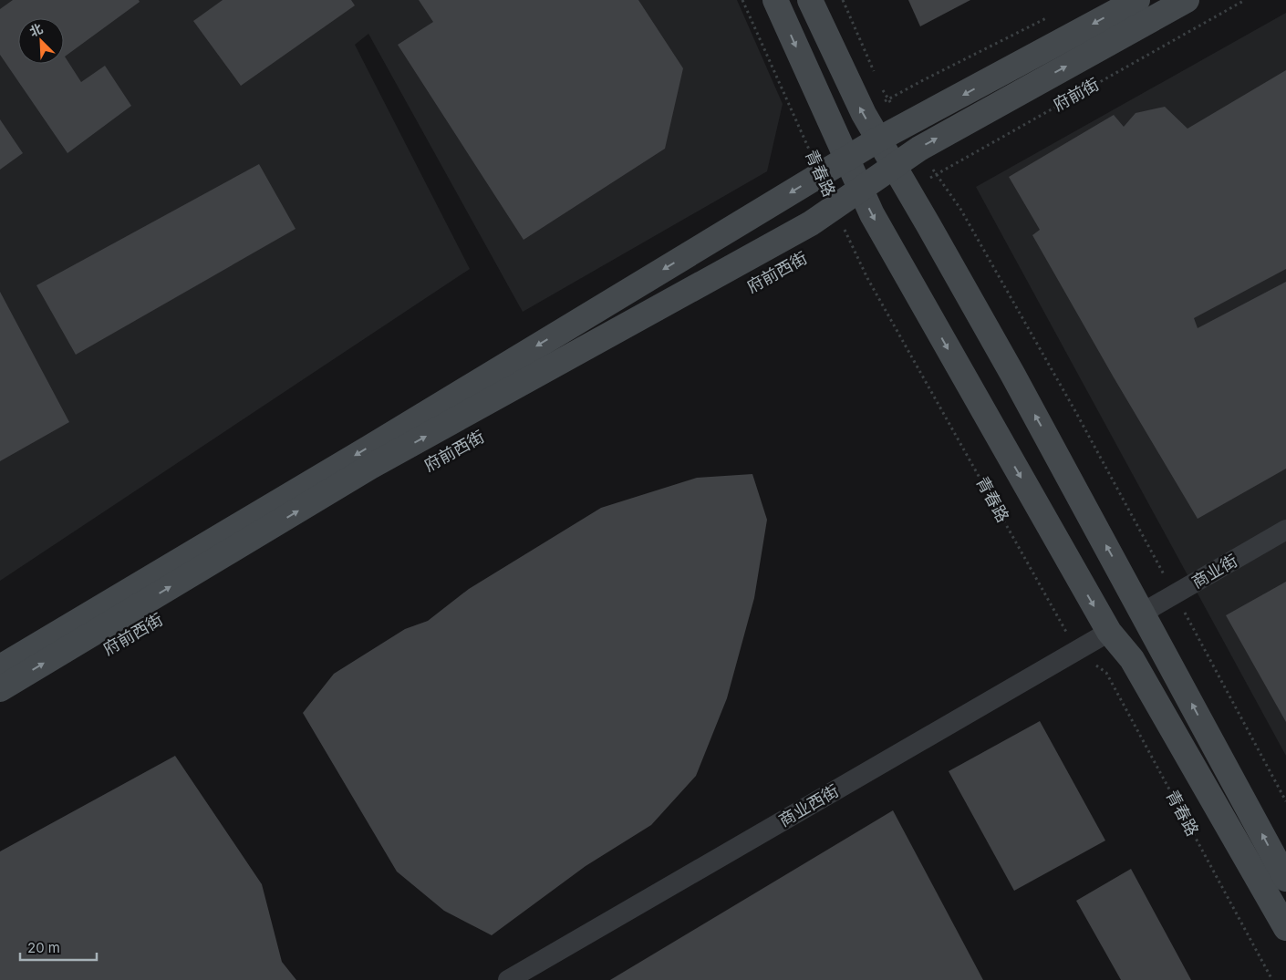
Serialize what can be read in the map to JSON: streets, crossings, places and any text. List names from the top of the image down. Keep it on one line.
{"streets":{"main road":["府前街","青春路","府前西街"],"street":["商业街","商业西街"]},"crossings":[["府前街","青春路"],["府前街","府前西街"],["青春路","府前西街"],["青春路","商业西街"]],"scale_bar":"20 m","north":"top left"}
